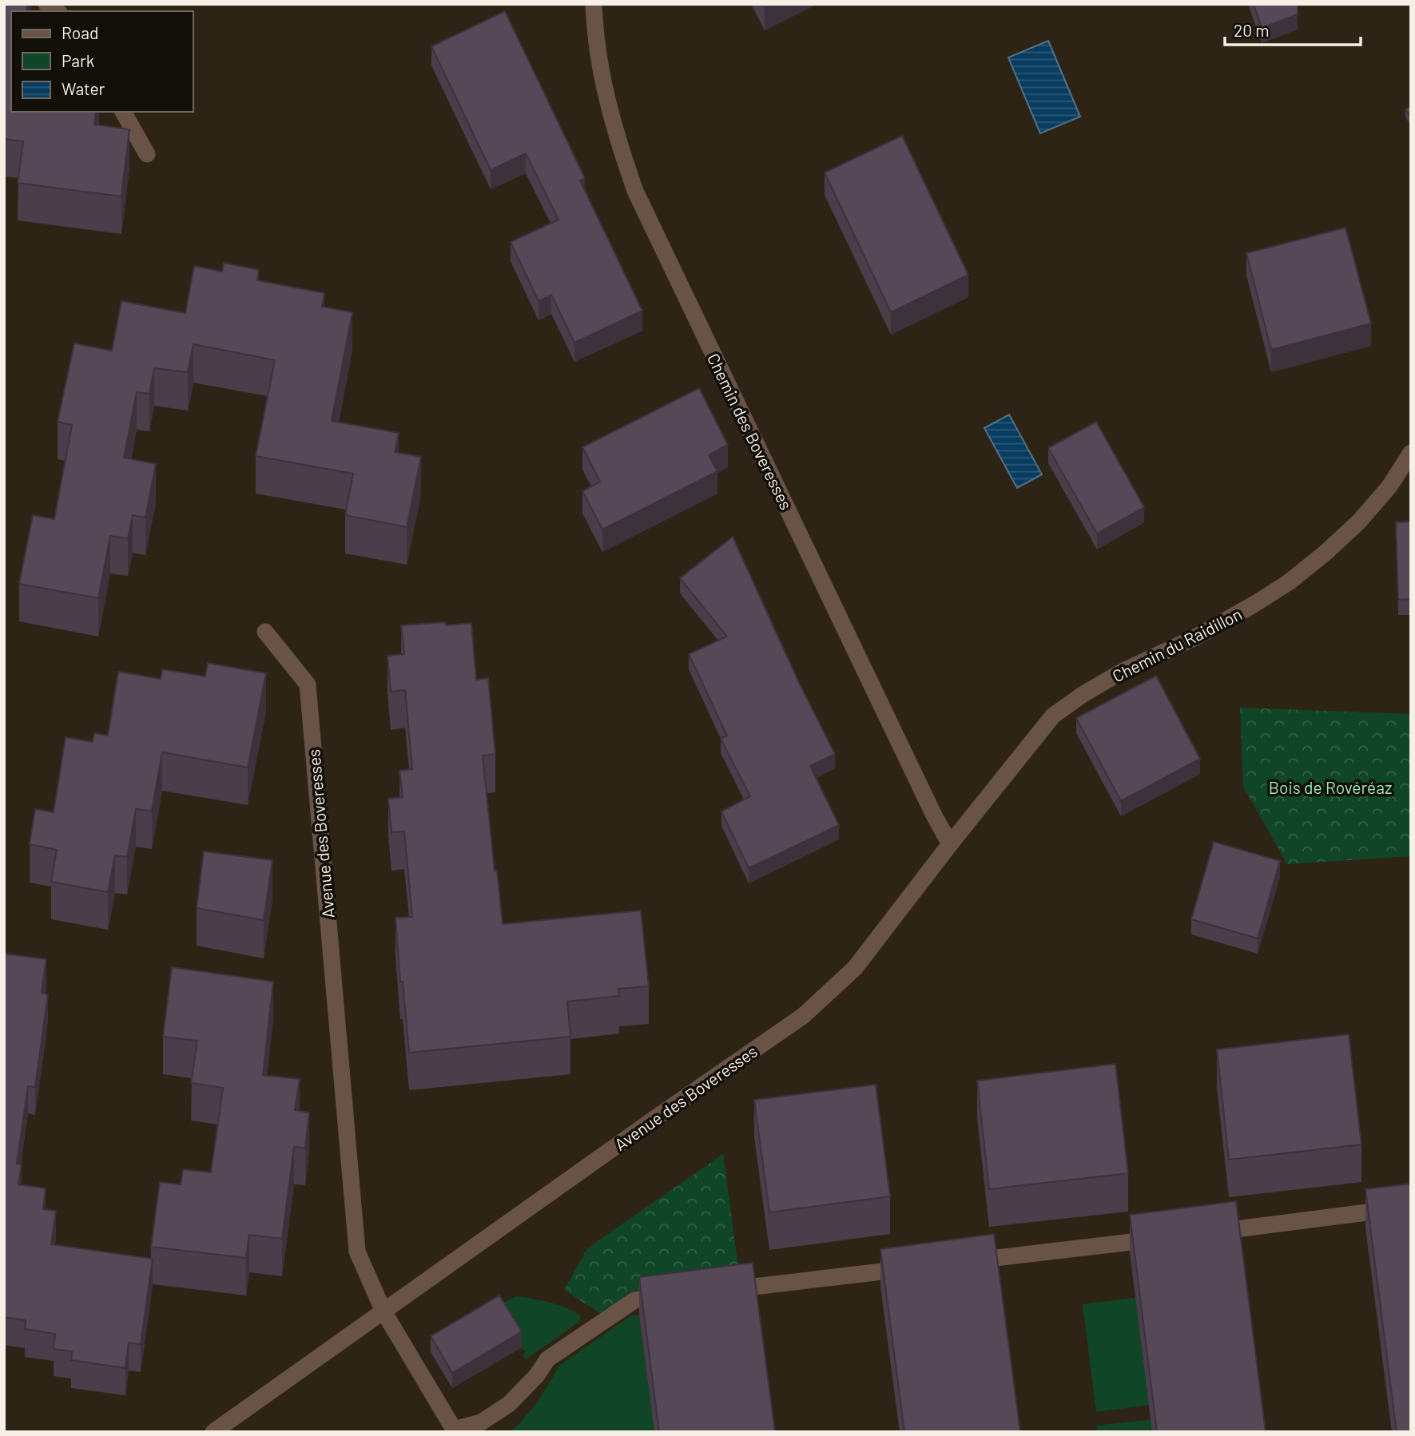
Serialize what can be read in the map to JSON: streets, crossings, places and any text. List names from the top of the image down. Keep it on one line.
{"streets":{"street":["Chemin des Boveresses","Chemin du Raidillon","Avenue des Boveresses"]},"crossings":[["Chemin des Boveresses","Chemin du Raidillon"],["Chemin des Boveresses","Avenue des Boveresses"],["Chemin du Raidillon","Avenue des Boveresses"]],"parks":["Bois de Rovéréaz"],"legend":["Road","Park","Water"],"scale_bar":"20 m"}
